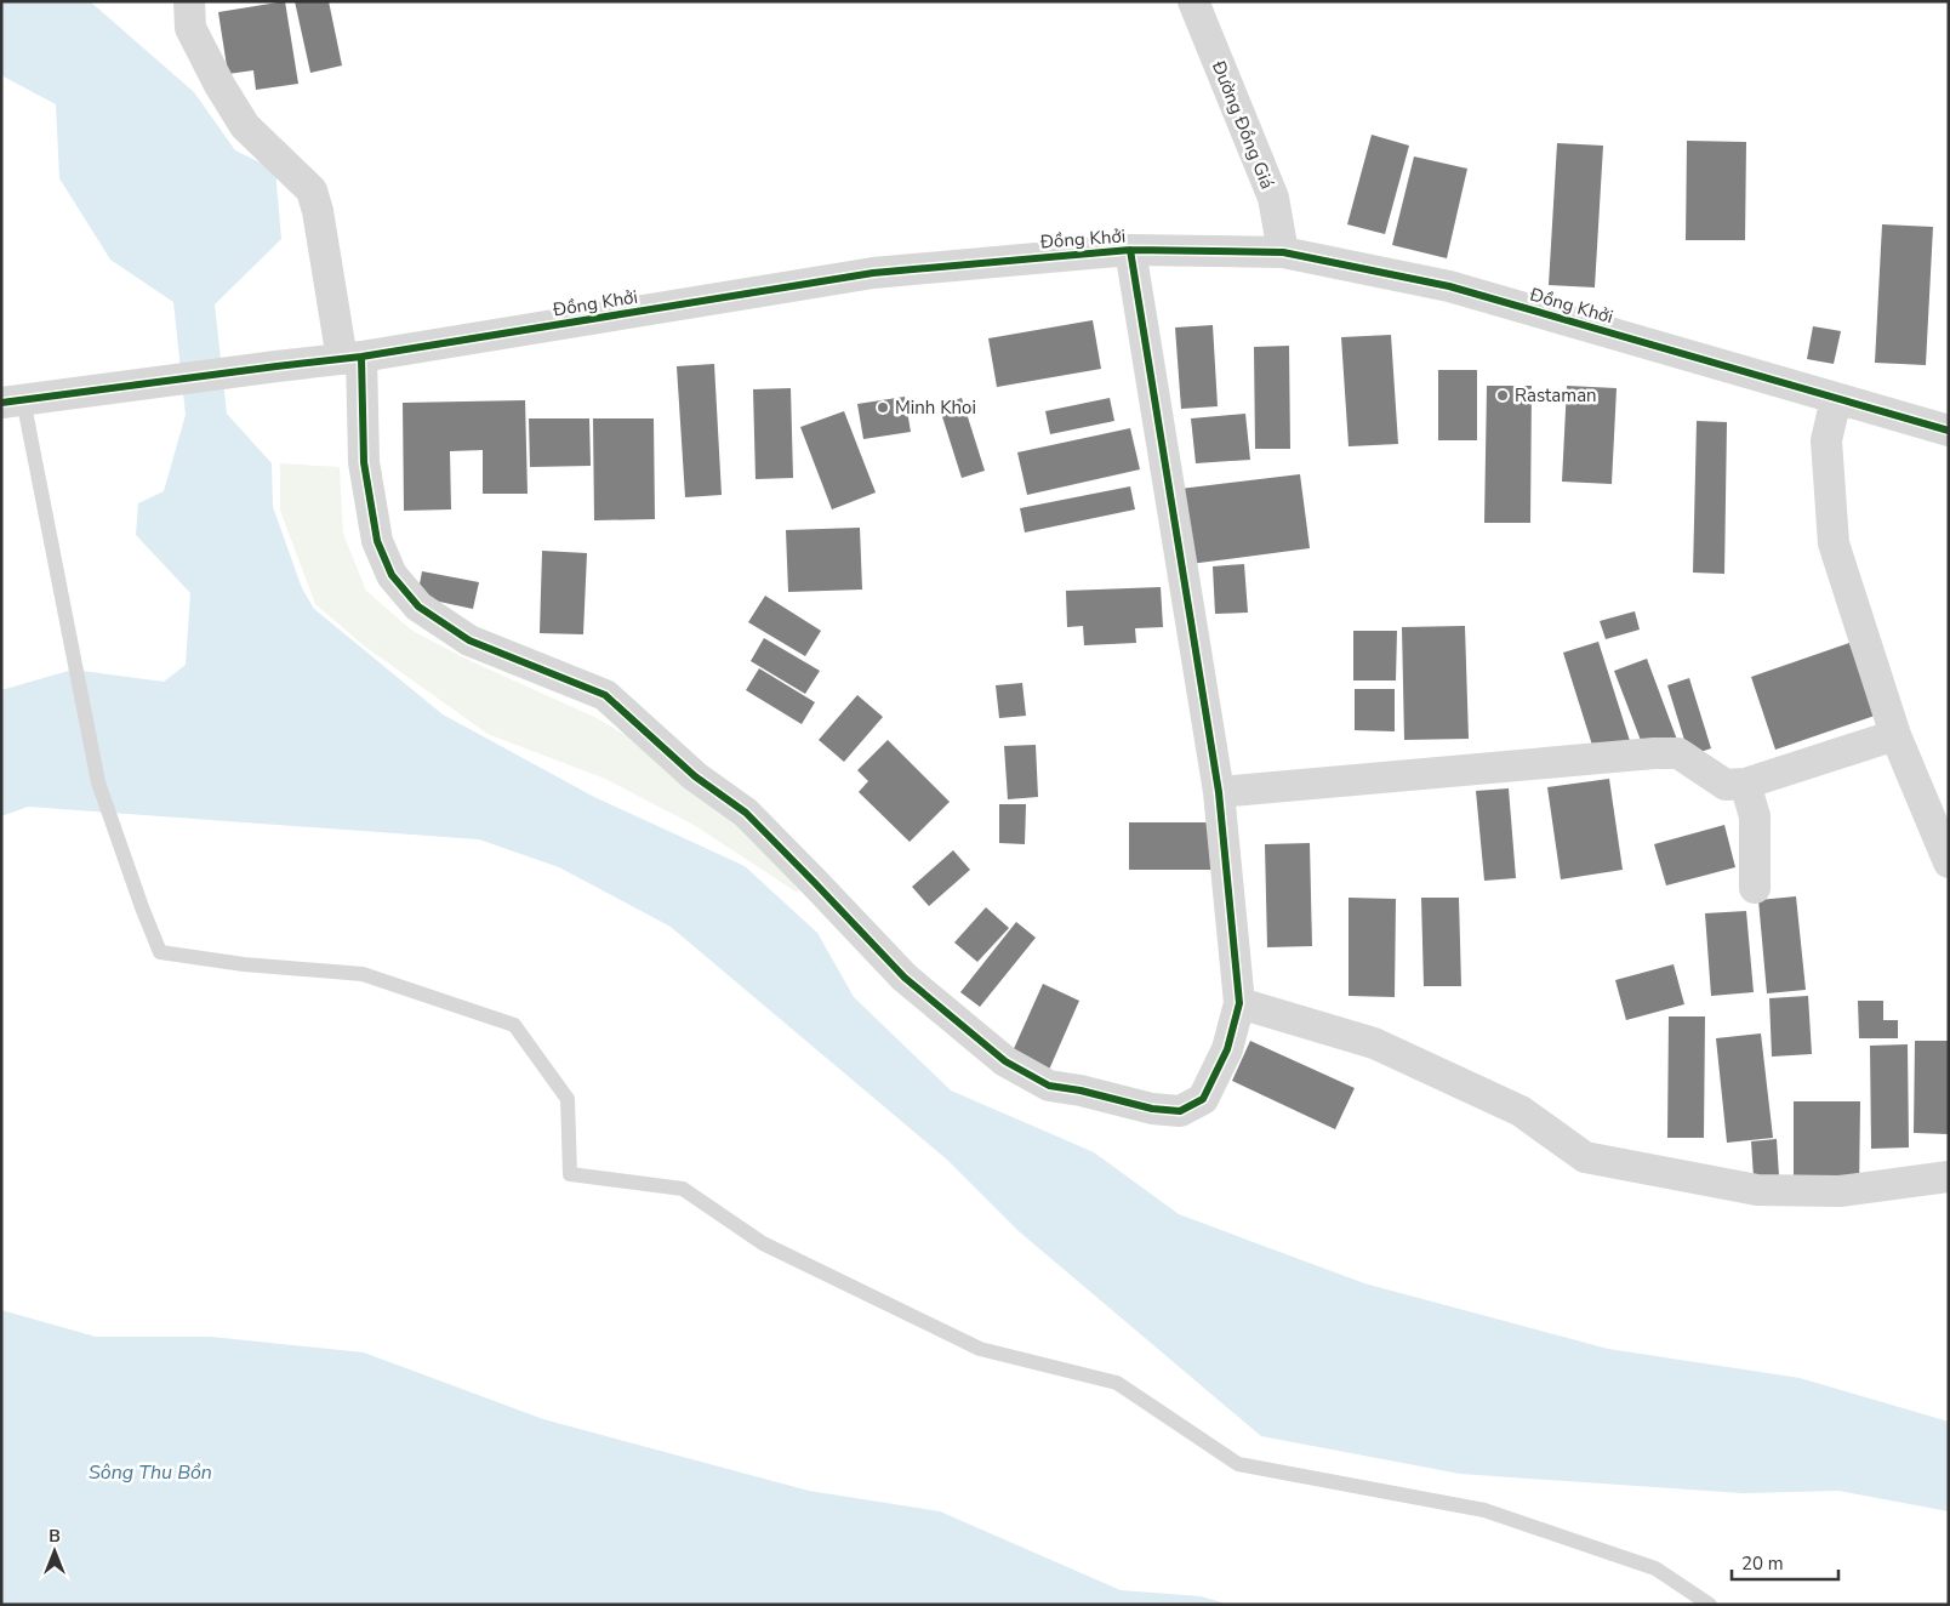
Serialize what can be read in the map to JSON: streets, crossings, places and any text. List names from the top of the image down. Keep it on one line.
{"streets":{"street":["Đường Đồng Giá","Đồng Khởi"]},"crossings":[["Đường Đồng Giá","Đồng Khởi"]],"water":["Sông Thu Bồn"],"places":["Rastaman","Minh Khoi"],"scale_bar":"20 m","north":"top"}
